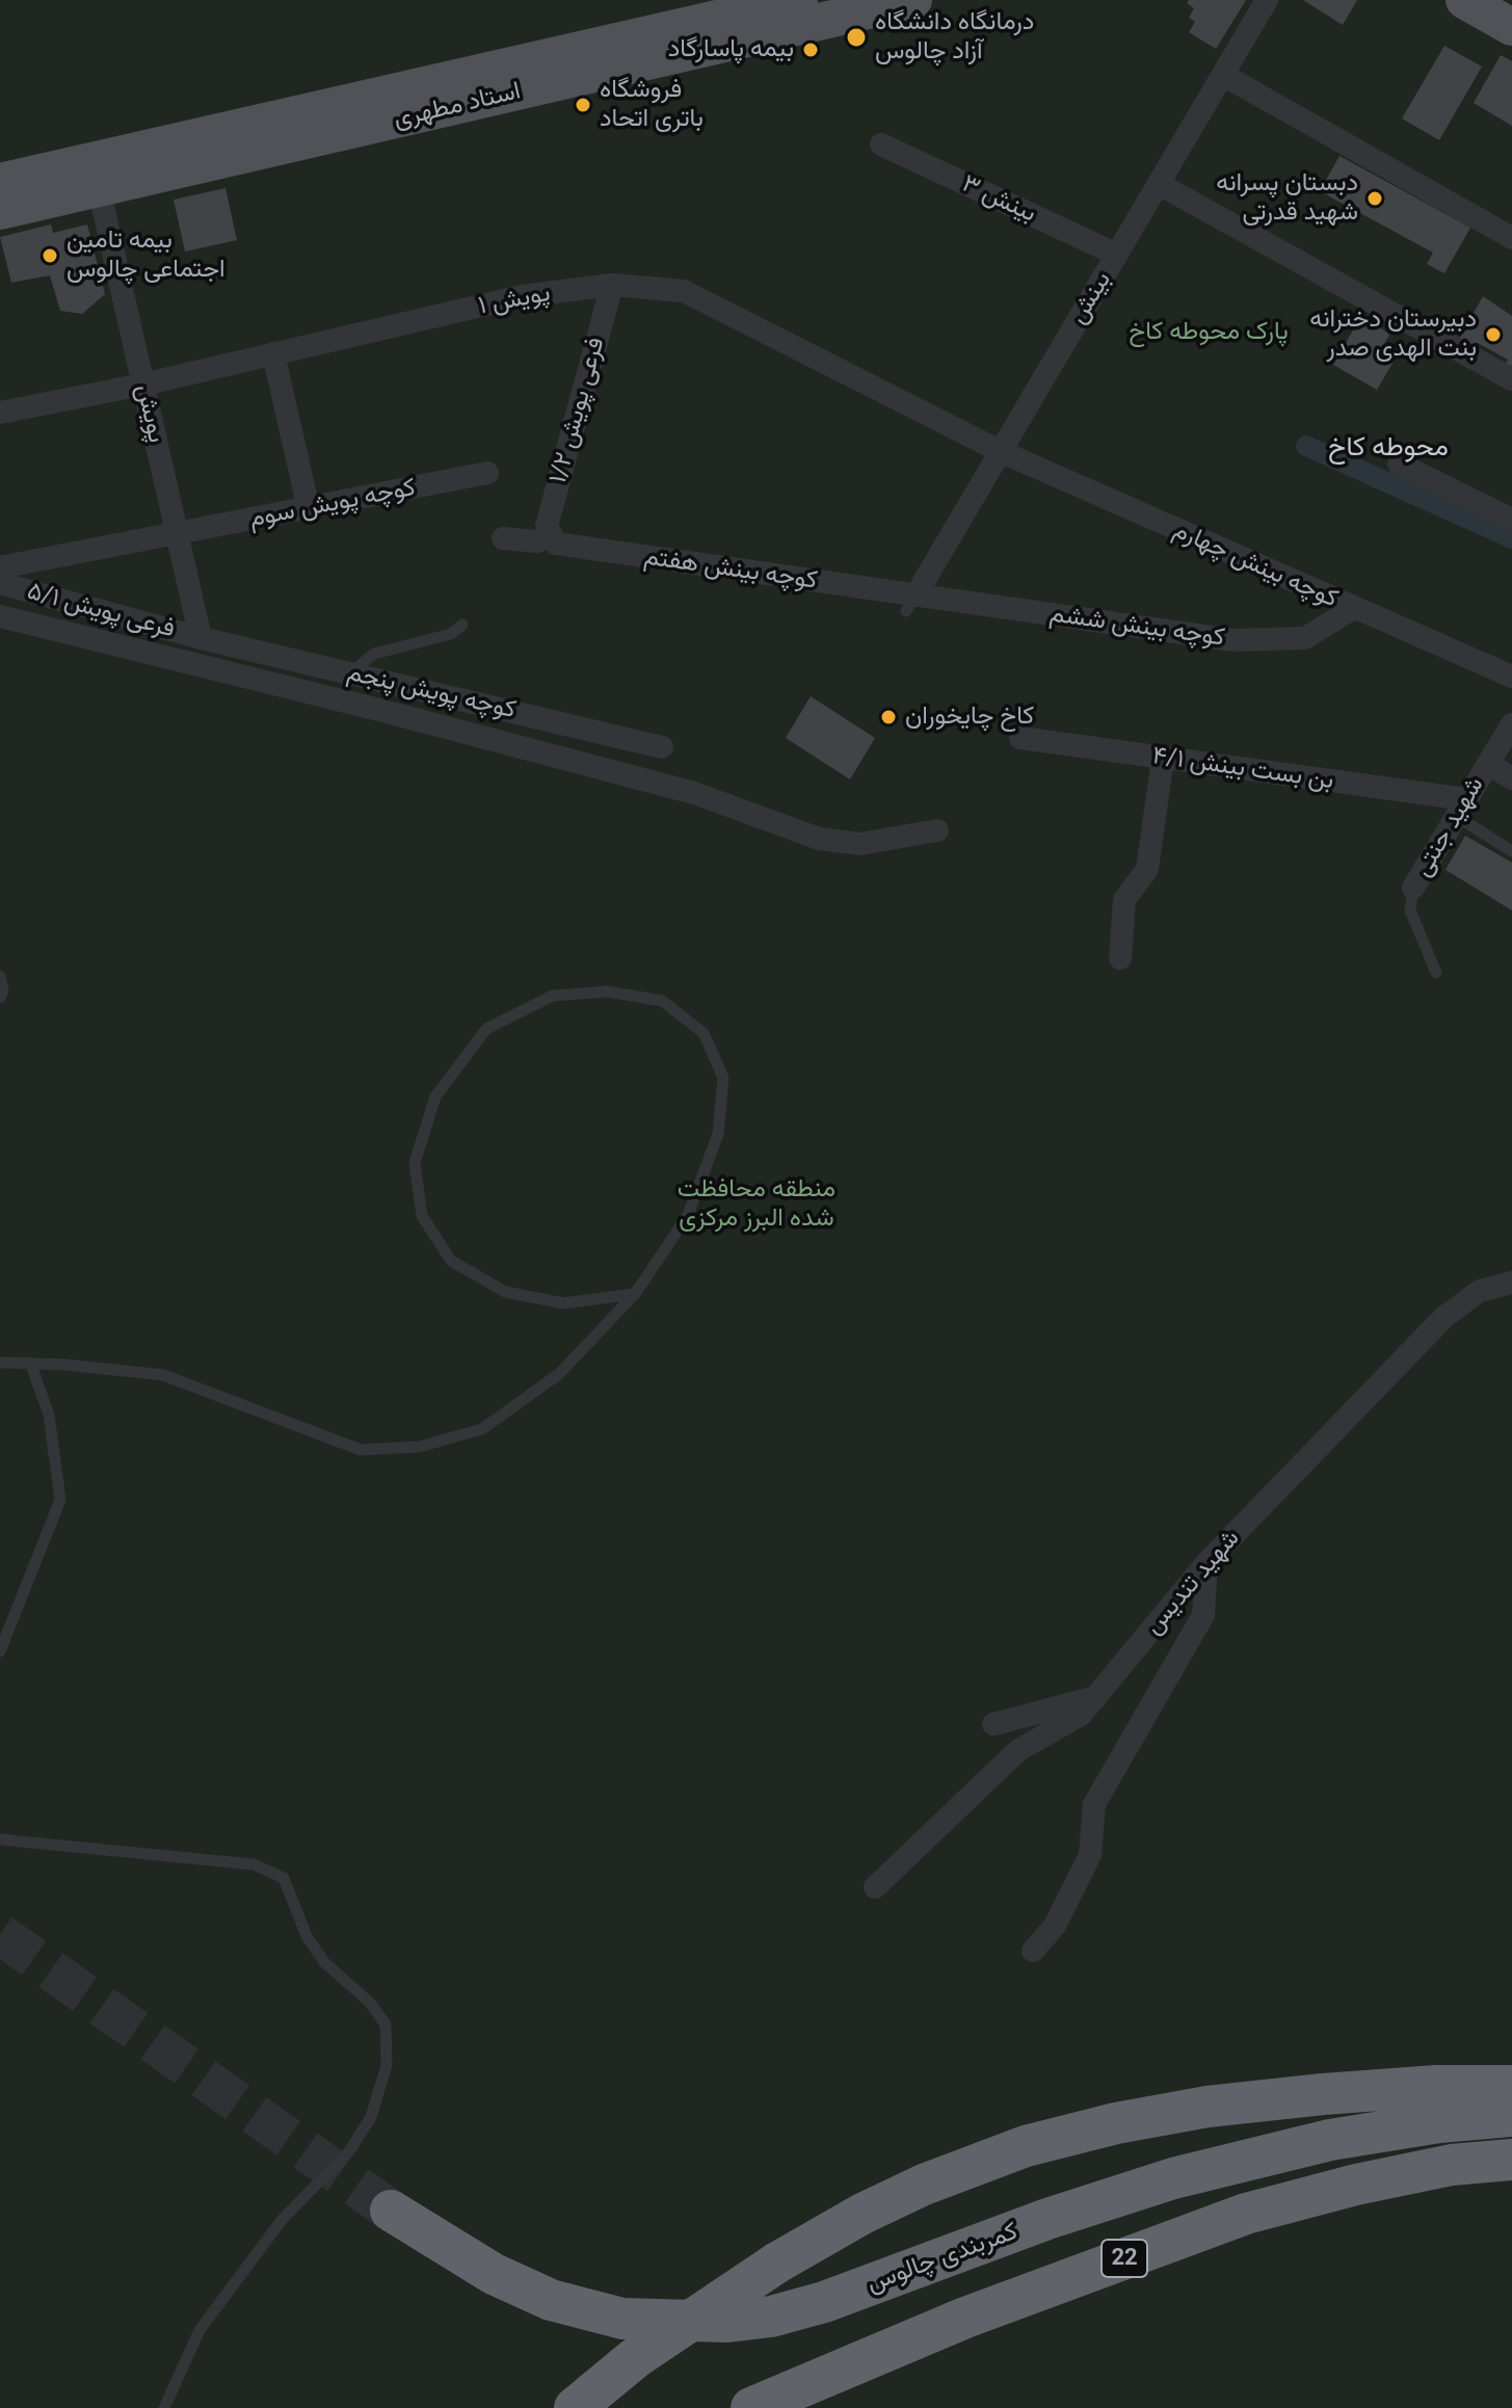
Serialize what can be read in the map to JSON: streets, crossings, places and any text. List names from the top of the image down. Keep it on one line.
{"streets":{"highway":["کمربندی چالوس","22"],"main road":["استاد مطهری"],"street":["بینش ۳","بینش","پویش ۱","فرعی پویش ۱/۲","پویش","کوچه پویش سوم","کوچه بینش چهارم","کوچه بینش هفتم","فرعی پویش ۵/۱","کوچه بینش ششم","کوچه پویش پنجم","بن بست بینش ۴/۱","شهید جنتی","شهید تندیس"]},"crossings":[["استاد مطهری","پویش"],["بینش ۳","بینش"],["بینش","پویش ۱"],["بینش","کوچه بینش چهارم"],["بینش","کوچه بینش هفتم"],["بینش","کوچه بینش ششم"],["پویش ۱","فرعی پویش ۱/۲"],["پویش ۱","پویش"],["پویش ۱","کوچه بینش چهارم"],["فرعی پویش ۱/۲","کوچه بینش هفتم"],["پویش","کوچه پویش سوم"],["پویش","فرعی پویش ۵/۱"],["پویش","کوچه پویش پنجم"],["کوچه بینش چهارم","کوچه بینش ششم"],["کوچه بینش هفتم","کوچه بینش ششم"],["فرعی پویش ۵/۱","کوچه پویش پنجم"],["بن بست بینش ۴/۱","شهید جنتی"]],"districts":["محوطه کاخ"],"parks":["پارک محوطه کاخ","منطقه محافظت شده البرز مرکزی"],"places":["درمانگاه دانشگاه آزاد چالوس","بیمه پاسارگاد","فروشگاه باتری اتحاد","دبستان پسرانه شهید قدرتی","بیمه تامین اجتماعی چالوس","دبیرستان دخترانه بنت الهدی صدر","کاخ چایخوران"]}
